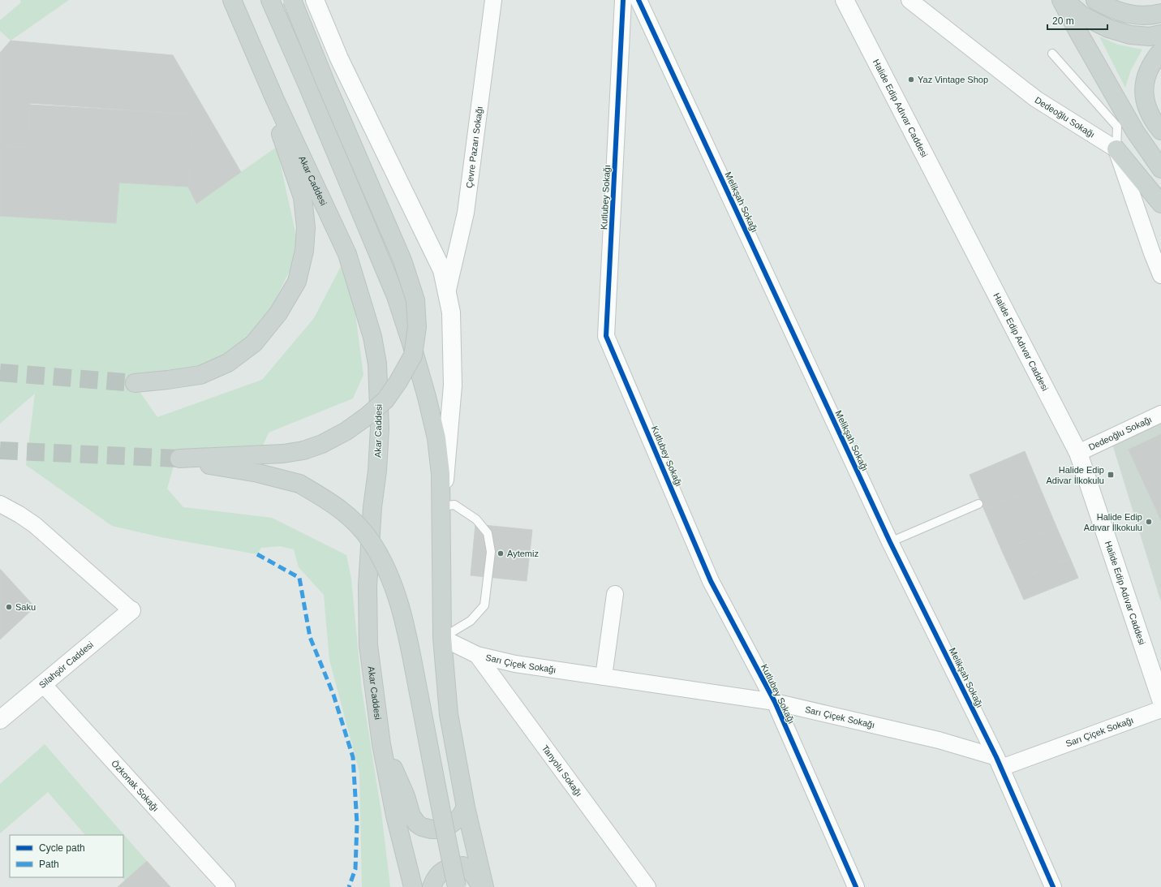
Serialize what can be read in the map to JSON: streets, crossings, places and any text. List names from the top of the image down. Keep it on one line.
{"streets":{"main road":["Akar Caddesi"],"street":["Halide Edip Adıvar Caddesi","Dedeoğlu Sokağı","Çevre Pazarı Sokağı","Kutlubey Sokağı","Melikşah Sokağı","Sarı Çiçek Sokağı","Silahşör Caddesi","Tanyolu Sokağı","Özkonak Sokağı"]},"crossings":[["Halide Edip Adıvar Caddesi","Dedeoğlu Sokağı"],["Kutlubey Sokağı","Sarı Çiçek Sokağı"],["Melikşah Sokağı","Sarı Çiçek Sokağı"],["Sarı Çiçek Sokağı","Tanyolu Sokağı"],["Silahşör Caddesi","Özkonak Sokağı"]],"places":{"other":["Yaz Vintage Shop","Halide Edip Adıvar İlkokulu","Aytemiz","Saku"],"transit":["Halide Edip Adivar İlkokulu"]},"legend":["Cycle path","Path"],"scale_bar":"20 m"}
